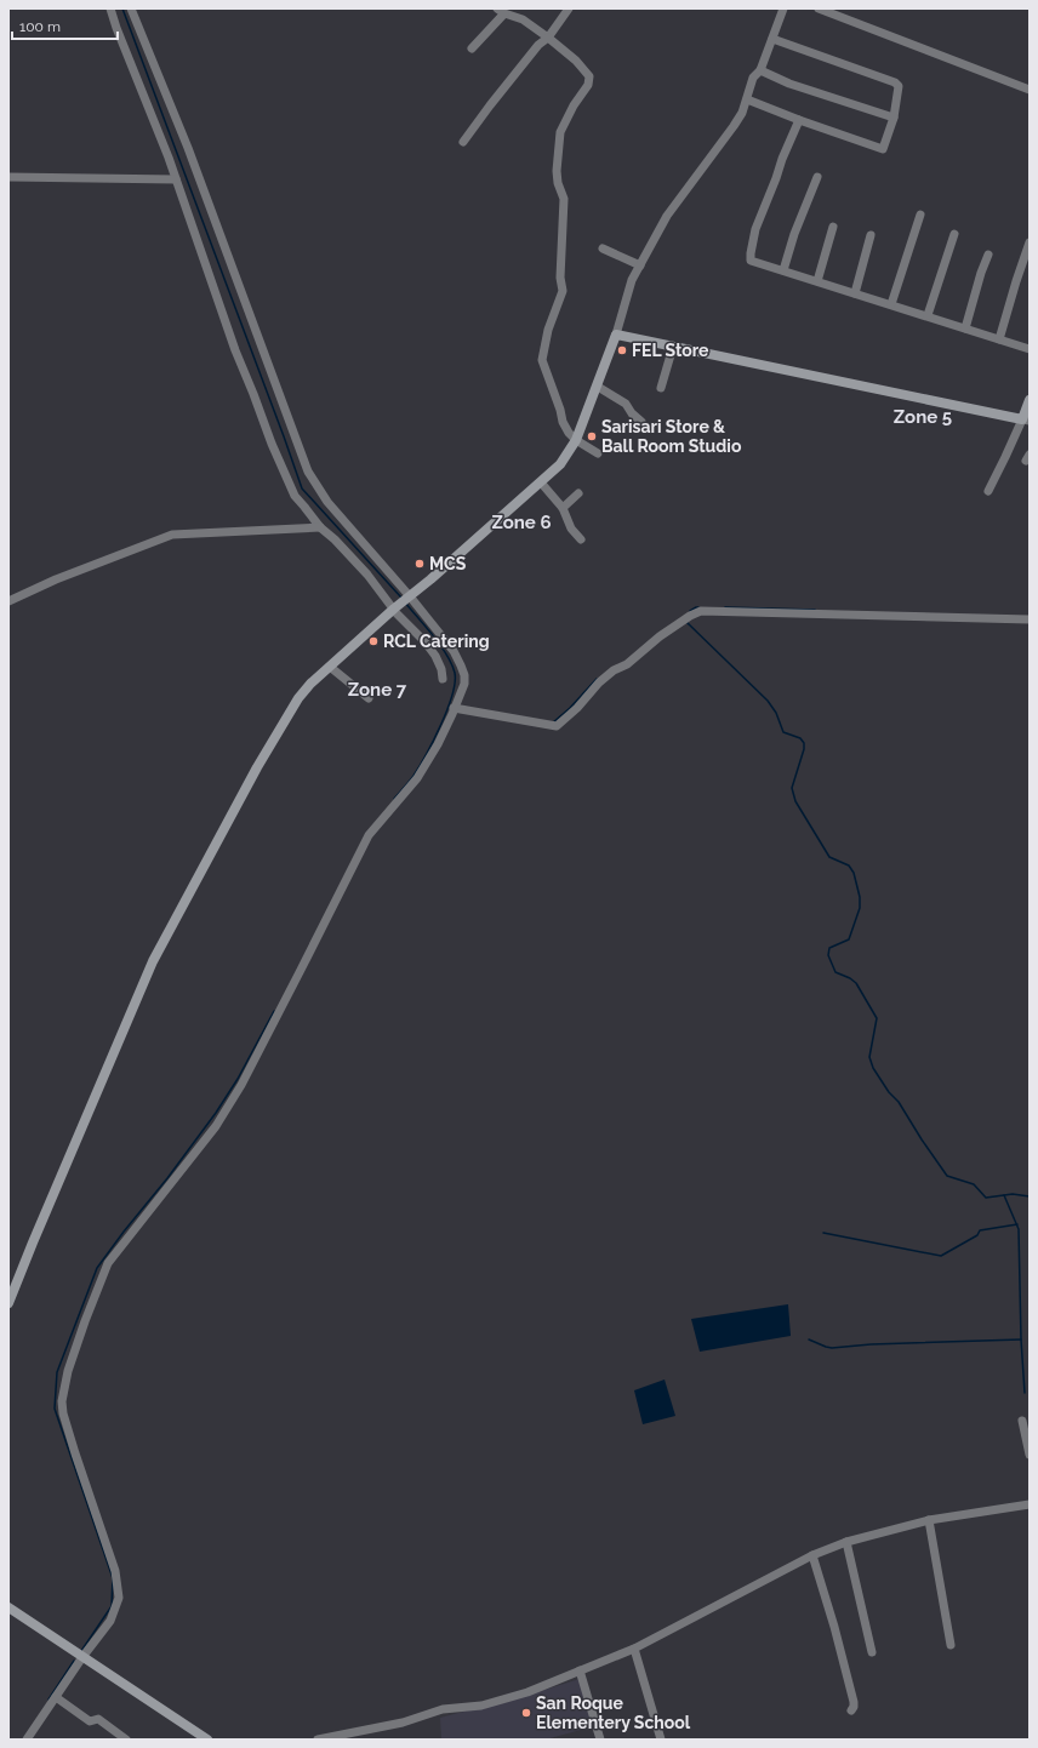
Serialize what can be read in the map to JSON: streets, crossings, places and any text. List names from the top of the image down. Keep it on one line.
{"districts":["Zone 5","Zone 6","Zone 7"],"places":["FEL Store","Sarisari Store & Ball Room Studio","MCS","RCL Catering","San Roque Elementery School"],"scale_bar":"100 m"}
